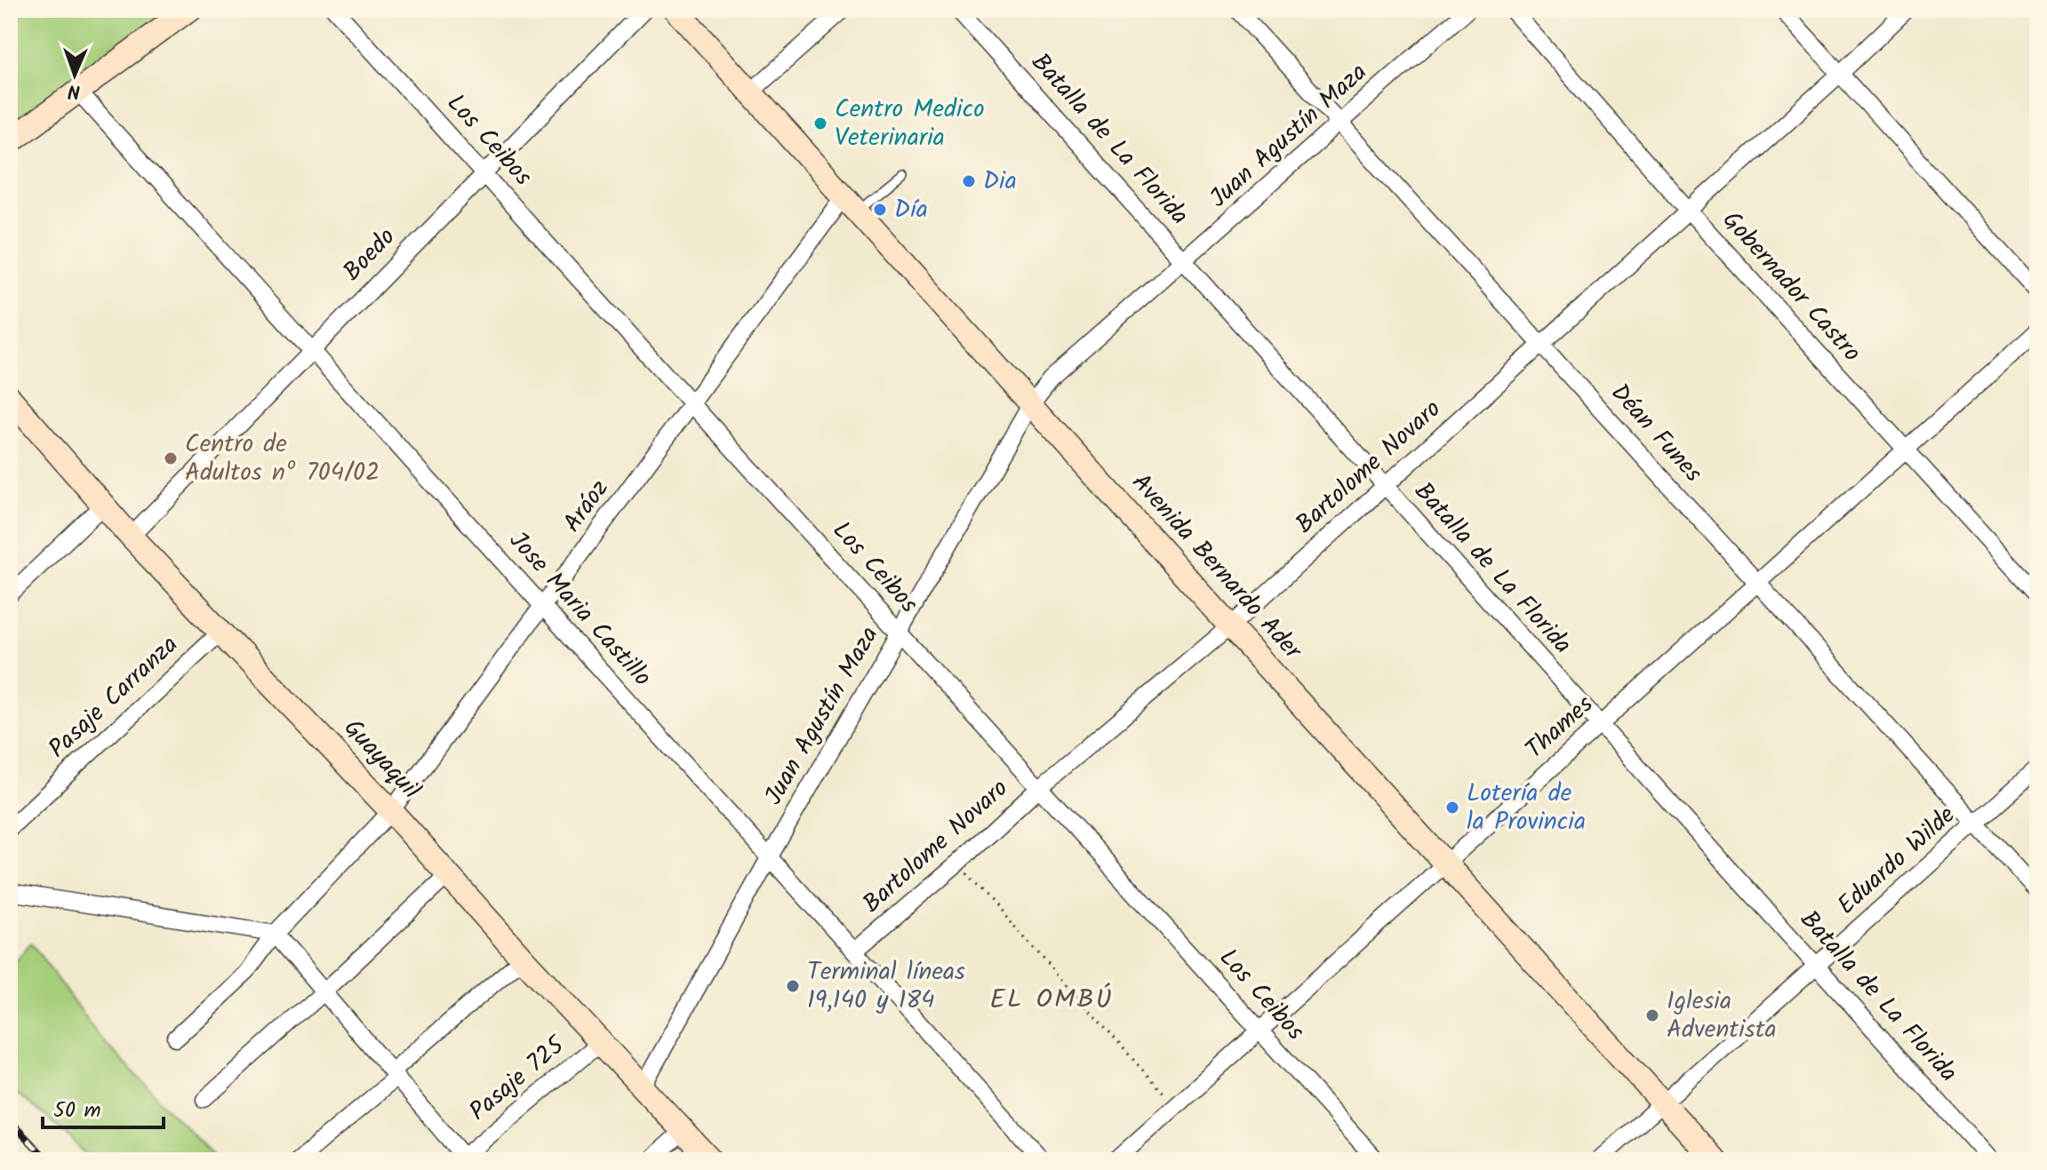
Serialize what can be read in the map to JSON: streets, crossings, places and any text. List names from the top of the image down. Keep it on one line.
{"streets":{"main road":["Avenida Bernardo Ader","Guayaquil"],"street":["Juan Agustín Maza","Batalla de La Florida","Los Ceibos","Boedo","Gobernador Castro","Déan Funes","Bartolome Novaro","Aráoz","Jose Maria Castillo","Pasaje Carranza","Thames","Eduardo Wilde","Pasaje 725"]},"crossings":[["Juan Agustín Maza","Batalla de La Florida"],["Juan Agustín Maza","Los Ceibos"],["Juan Agustín Maza","Déan Funes"],["Juan Agustín Maza","Avenida Bernardo Ader"],["Juan Agustín Maza","Jose Maria Castillo"],["Juan Agustín Maza","Guayaquil"],["Batalla de La Florida","Bartolome Novaro"],["Batalla de La Florida","Thames"],["Batalla de La Florida","Eduardo Wilde"],["Los Ceibos","Boedo"],["Los Ceibos","Bartolome Novaro"],["Los Ceibos","Aráoz"],["Los Ceibos","Thames"],["Boedo","Jose Maria Castillo"],["Boedo","Guayaquil"],["Gobernador Castro","Bartolome Novaro"],["Gobernador Castro","Thames"],["Déan Funes","Bartolome Novaro"],["Déan Funes","Thames"],["Déan Funes","Eduardo Wilde"],["Bartolome Novaro","Avenida Bernardo Ader"],["Bartolome Novaro","Jose Maria Castillo"],["Aráoz","Avenida Bernardo Ader"],["Aráoz","Jose Maria Castillo"],["Aráoz","Guayaquil"],["Avenida Bernardo Ader","Thames"],["Avenida Bernardo Ader","Eduardo Wilde"],["Pasaje Carranza","Guayaquil"],["Guayaquil","Pasaje 725"]],"districts":["EL OMBÚ"],"places":["Centro Medico Veterinaria","Dia","Día","Centro de Adultos nº 704/02","Lotería de la Provincia","Terminal líneas 19,140 y 184","Iglesia Adventista"],"scale_bar":"50 m","north":"bottom"}
